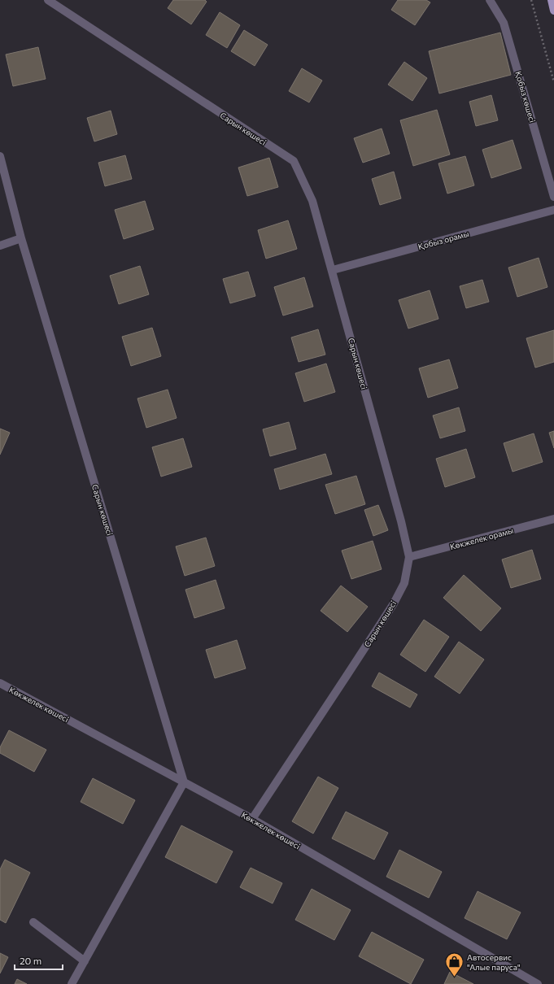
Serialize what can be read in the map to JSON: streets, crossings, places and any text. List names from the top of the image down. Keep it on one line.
{"streets":{"street":["Қобыз көшесі","Сарын көшесі","Қобыз орамы","Көкжелек орамы","Көкжелек көшесі"]},"crossings":[["Сарын көшесі","Қобыз орамы"],["Сарын көшесі","Көкжелек орамы"],["Сарын көшесі","Көкжелек көшесі"]],"places":{"shop":["Автосервис \"Алые паруса\""]},"scale_bar":"20 m"}
